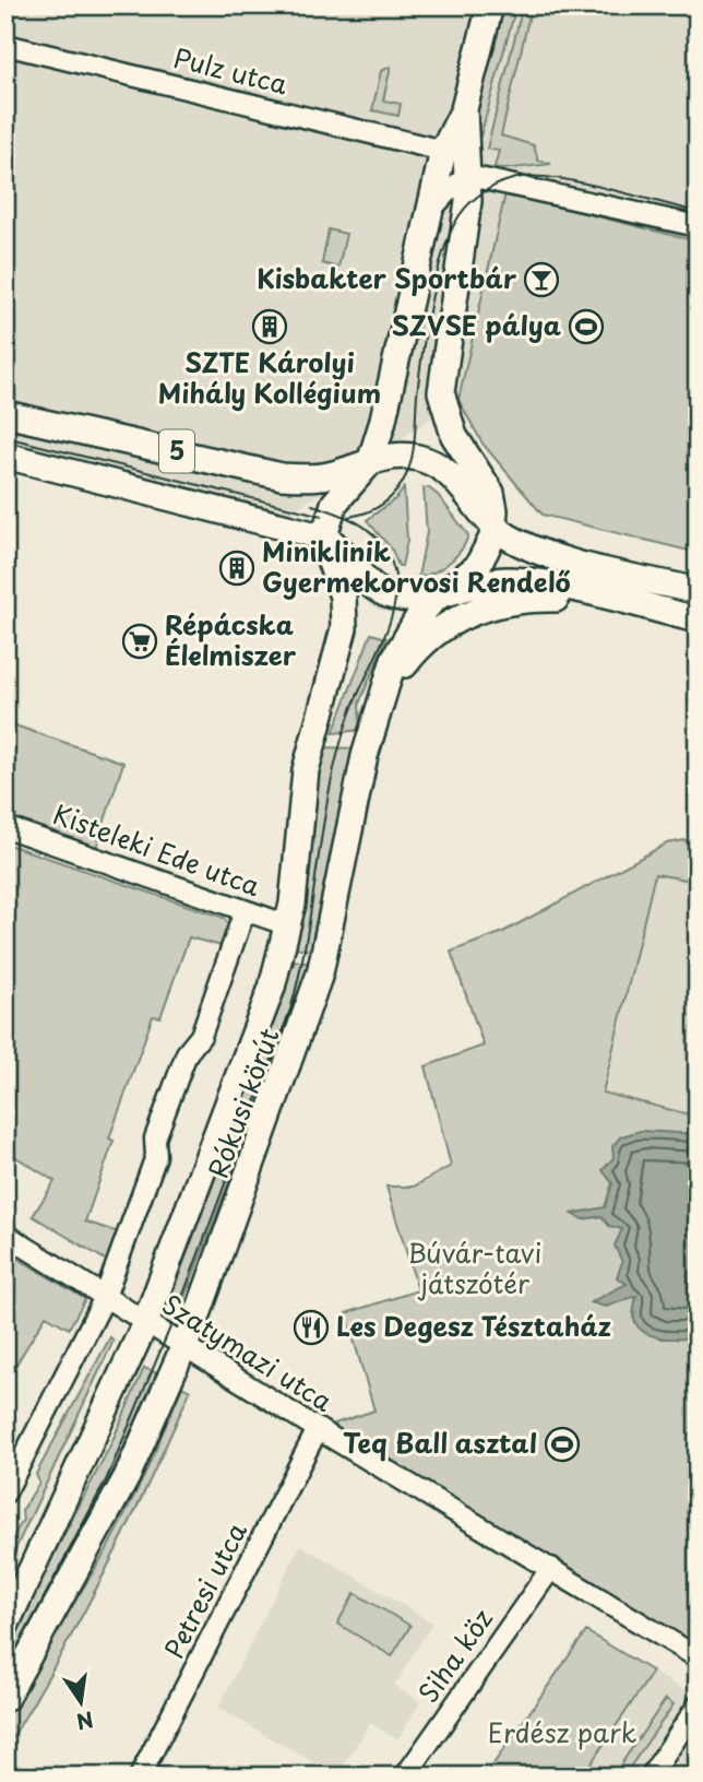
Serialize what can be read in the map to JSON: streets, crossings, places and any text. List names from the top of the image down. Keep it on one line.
{"streets":{"main road":["5","Rókusi körút"],"street":["Pulz utca","Kisteleki Ede utca","Szatymazi utca","Petresi utca","Siha köz"]},"crossings":[["5","Rókusi körút"],["Kisteleki Ede utca","Rókusi körút"],["Rókusi körút","Szatymazi utca"],["Szatymazi utca","Petresi utca"],["Szatymazi utca","Siha köz"]],"parks":["Búvár-tavi játszótér","Erdész park"],"places":{"bar":["Kisbakter Sportbár"],"building":["SZTE Károlyi Mihály Kollégium","Miniklinik Gyermekorvosi Rendelő"],"sports":["SZVSE pálya","Teq Ball asztal"],"supermarket":["Répácska Élelmiszer"],"restaurant":["Les Degesz Tésztaház"]},"north":"bottom"}
